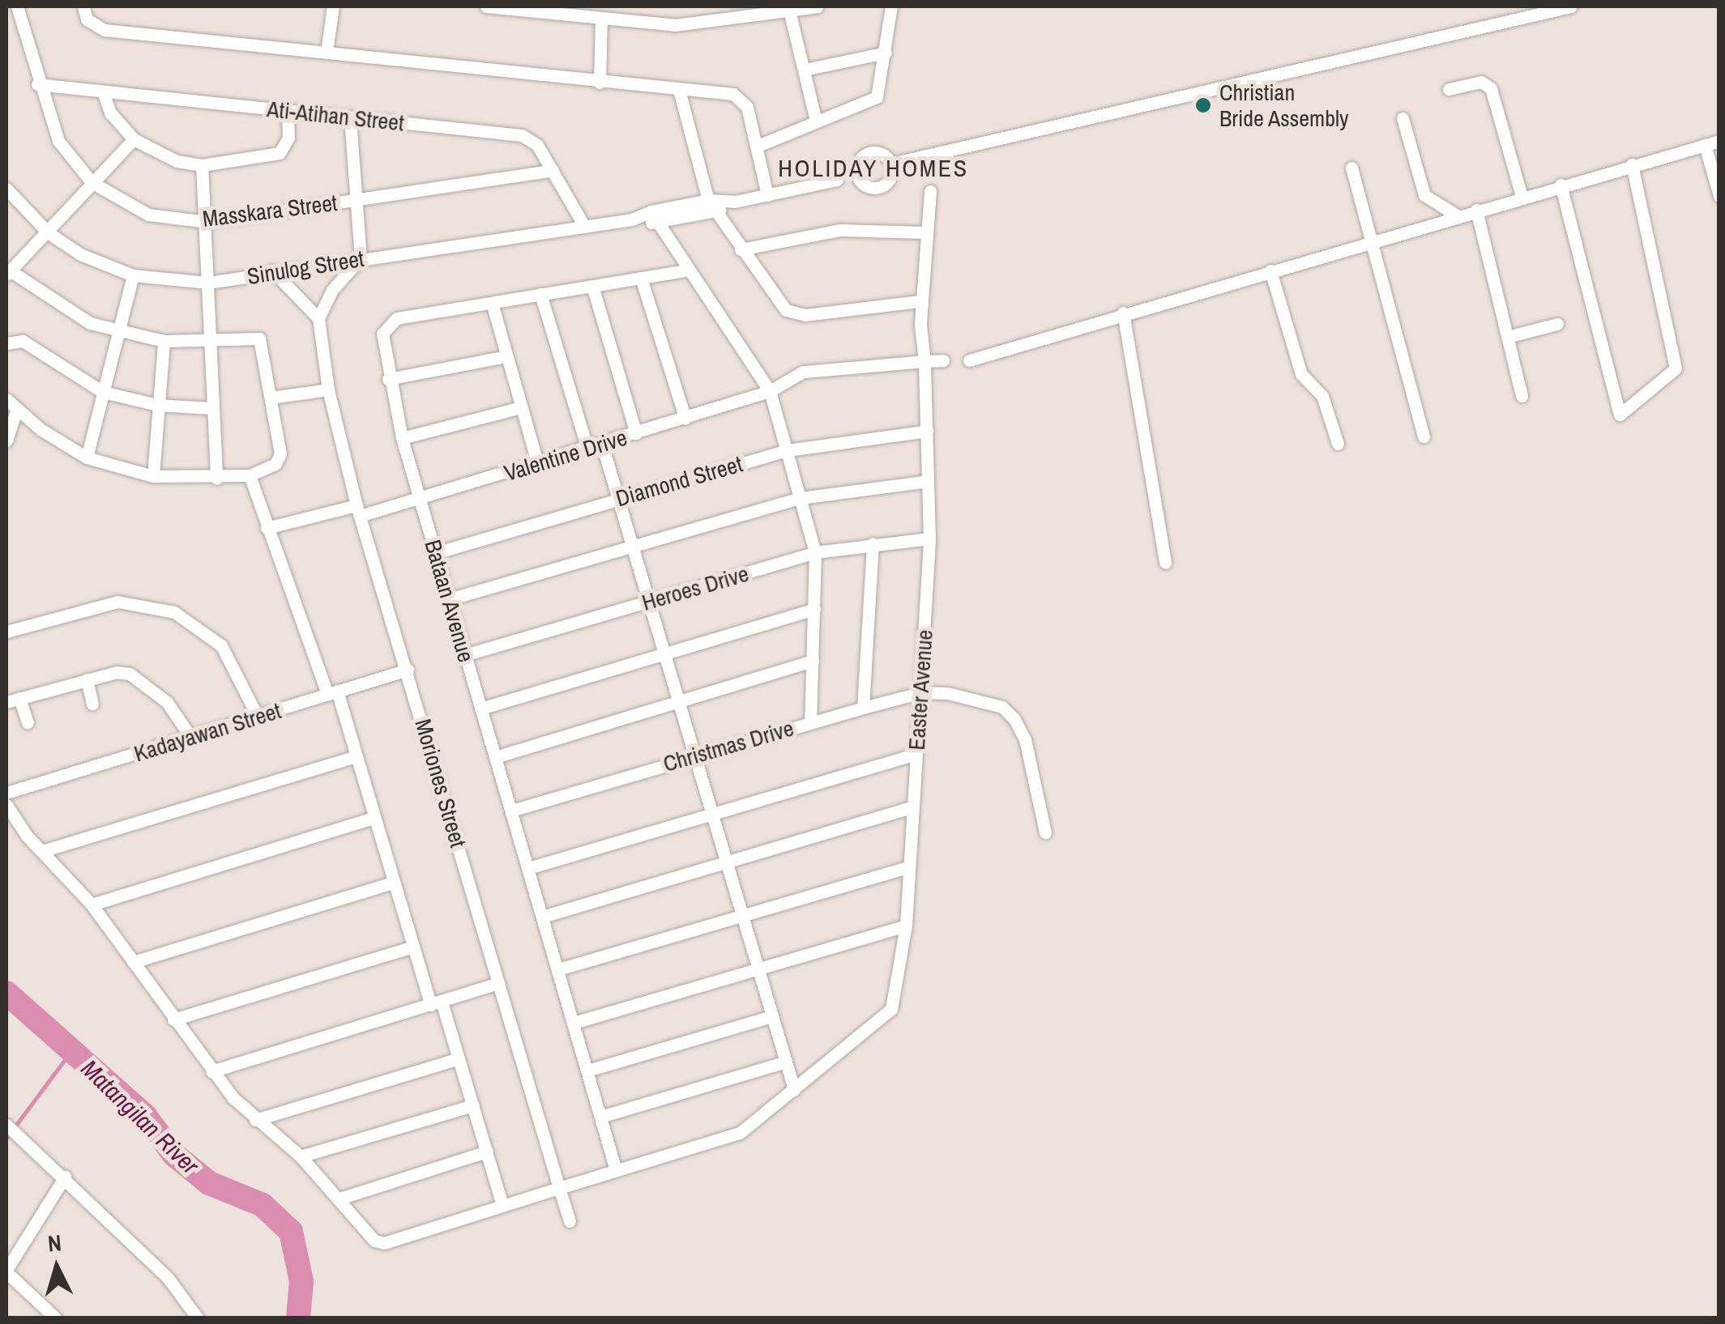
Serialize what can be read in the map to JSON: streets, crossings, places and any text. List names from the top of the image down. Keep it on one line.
{"streets":{"street":["Ati-Atihan Street","Masskara Street","Sinulog Street","Valentine Drive","Diamond Street","Heroes Drive","Bataan Avenue","Easter Avenue","Kadayawan Street","Christmas Drive","Moriones Street"]},"crossings":[["Ati-Atihan Street","Masskara Street"],["Ati-Atihan Street","Sinulog Street"],["Valentine Drive","Bataan Avenue"],["Valentine Drive","Moriones Street"],["Diamond Street","Bataan Avenue"],["Diamond Street","Easter Avenue"],["Heroes Drive","Bataan Avenue"],["Heroes Drive","Easter Avenue"],["Bataan Avenue","Easter Avenue"],["Bataan Avenue","Christmas Drive"],["Easter Avenue","Christmas Drive"],["Easter Avenue","Moriones Street"],["Kadayawan Street","Moriones Street"]],"districts":["HOLIDAY HOMES"],"water":["Matangilan River"],"places":["Christian Bride Assembly"],"north":"top"}
